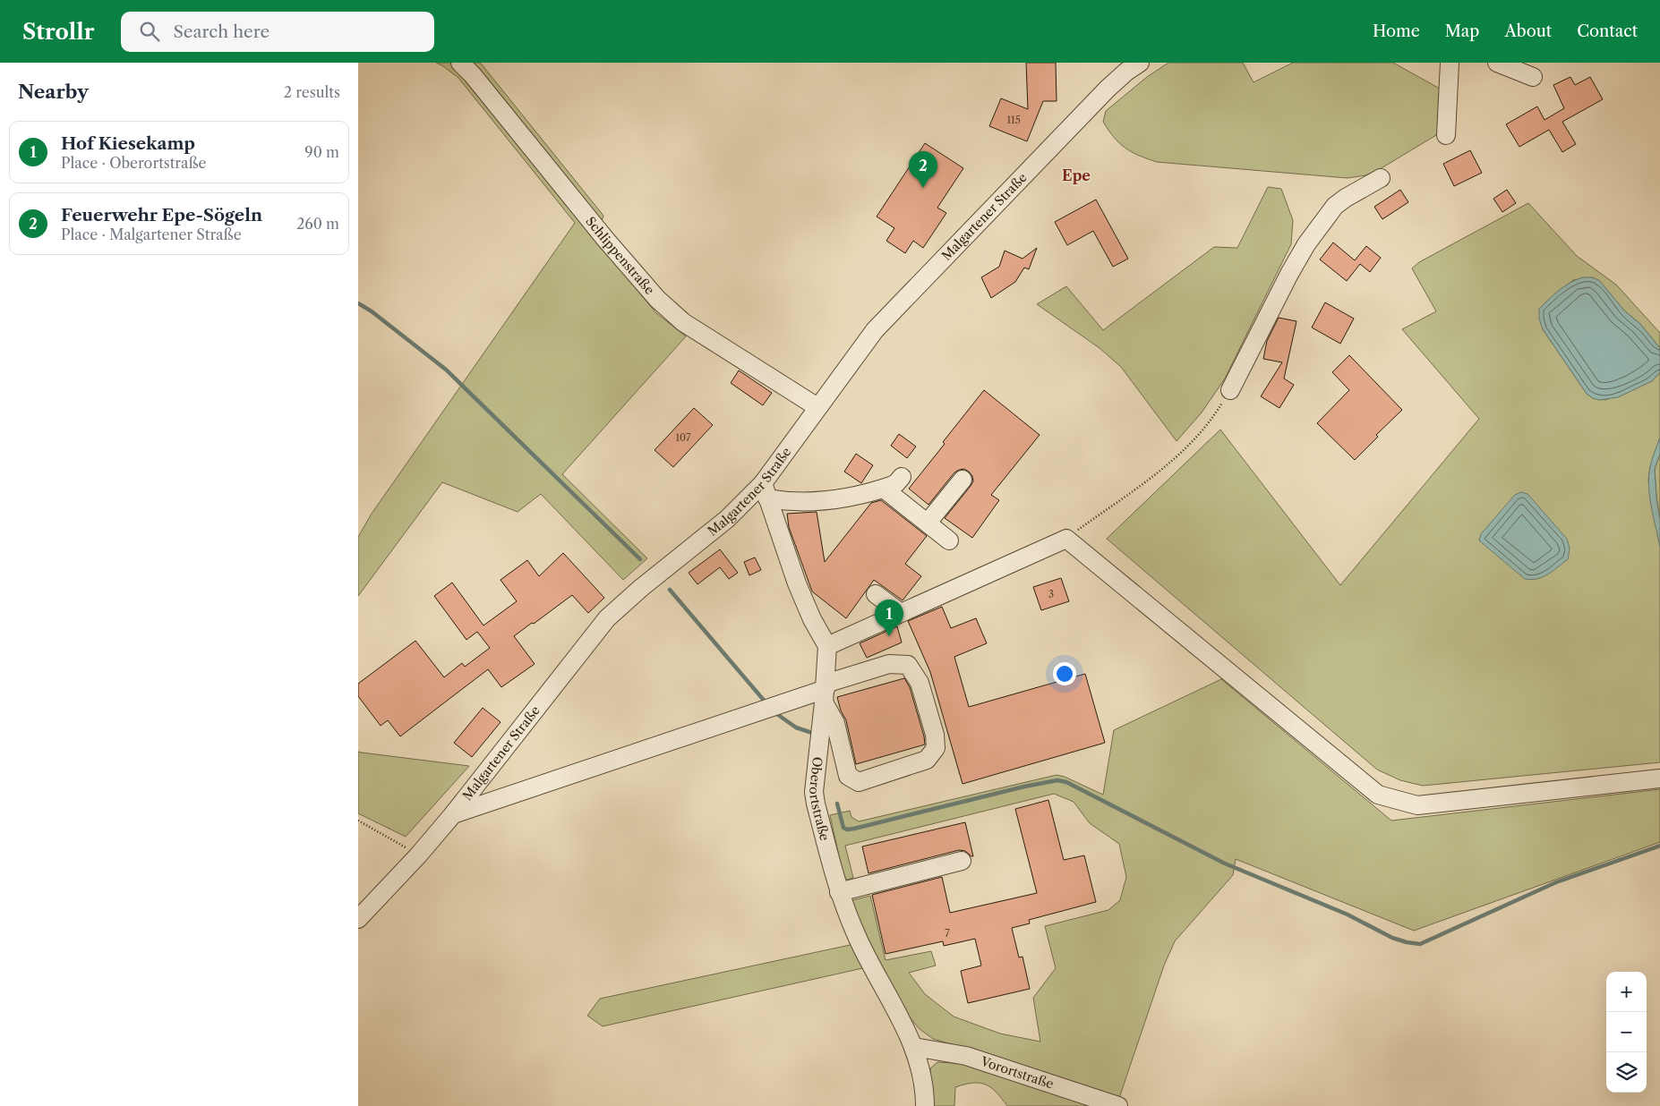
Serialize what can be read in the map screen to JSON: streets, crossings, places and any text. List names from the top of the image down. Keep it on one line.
{"streets":{"street":["Malgartener Straße","Schlippenstraße","Oberortstraße","Vorortstraße"]},"crossings":[["Malgartener Straße","Schlippenstraße"],["Oberortstraße","Vorortstraße"]],"districts":["Epe"],"house_numbers":["115","107","3","7"],"page":{"header":"Strollr","search":"Search here","nav":["Home","Map","About","Contact"],"heading":["Nearby","2 results"],"list":[{"mark":"1","name":"Hof Kiesekamp","note":"Place · Oberortstraße","value":"90 m"},{"mark":"2","name":"Feuerwehr Epe-Sögeln","note":"Place · Malgartener Straße","value":"260 m"}],"pins":["2","1"],"map_buttons":["+","−"]}}
